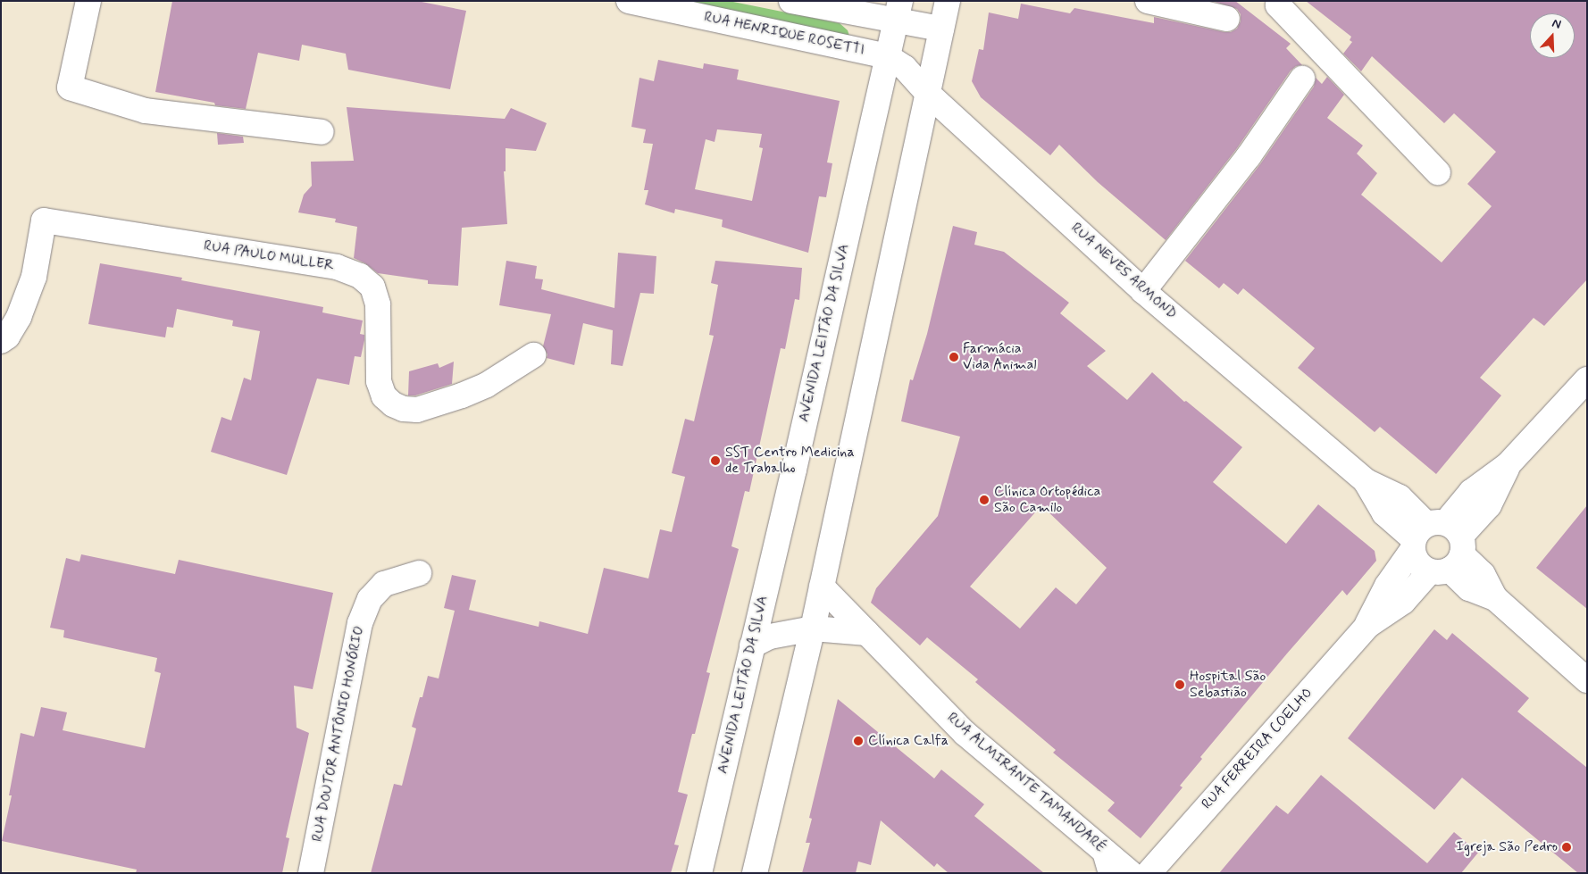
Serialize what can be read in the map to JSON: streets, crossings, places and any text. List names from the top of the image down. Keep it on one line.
{"streets":{"street":["RUA HENRIQUE ROSETTI","RUA PAULO MULLER","RUA NEVES ARMOND","AVENIDA LEITÃO DA SILVA","RUA DOUTOR ANTÔNIO HONÓRIO","RUA FERREIRA COELHO","RUA ALMIRANTE TAMANDARÉ"]},"crossings":[["RUA HENRIQUE ROSETTI","RUA NEVES ARMOND"],["RUA HENRIQUE ROSETTI","AVENIDA LEITÃO DA SILVA"],["RUA NEVES ARMOND","AVENIDA LEITÃO DA SILVA"],["RUA NEVES ARMOND","RUA FERREIRA COELHO"]],"places":["Farmácia Vida Animal","SST Centro Medicina de Trabalho","Clínica Ortopédica São Camilo","Hospital São Sebastião","Clínica Calfa","Igreja São Pedro"],"north":"top"}
